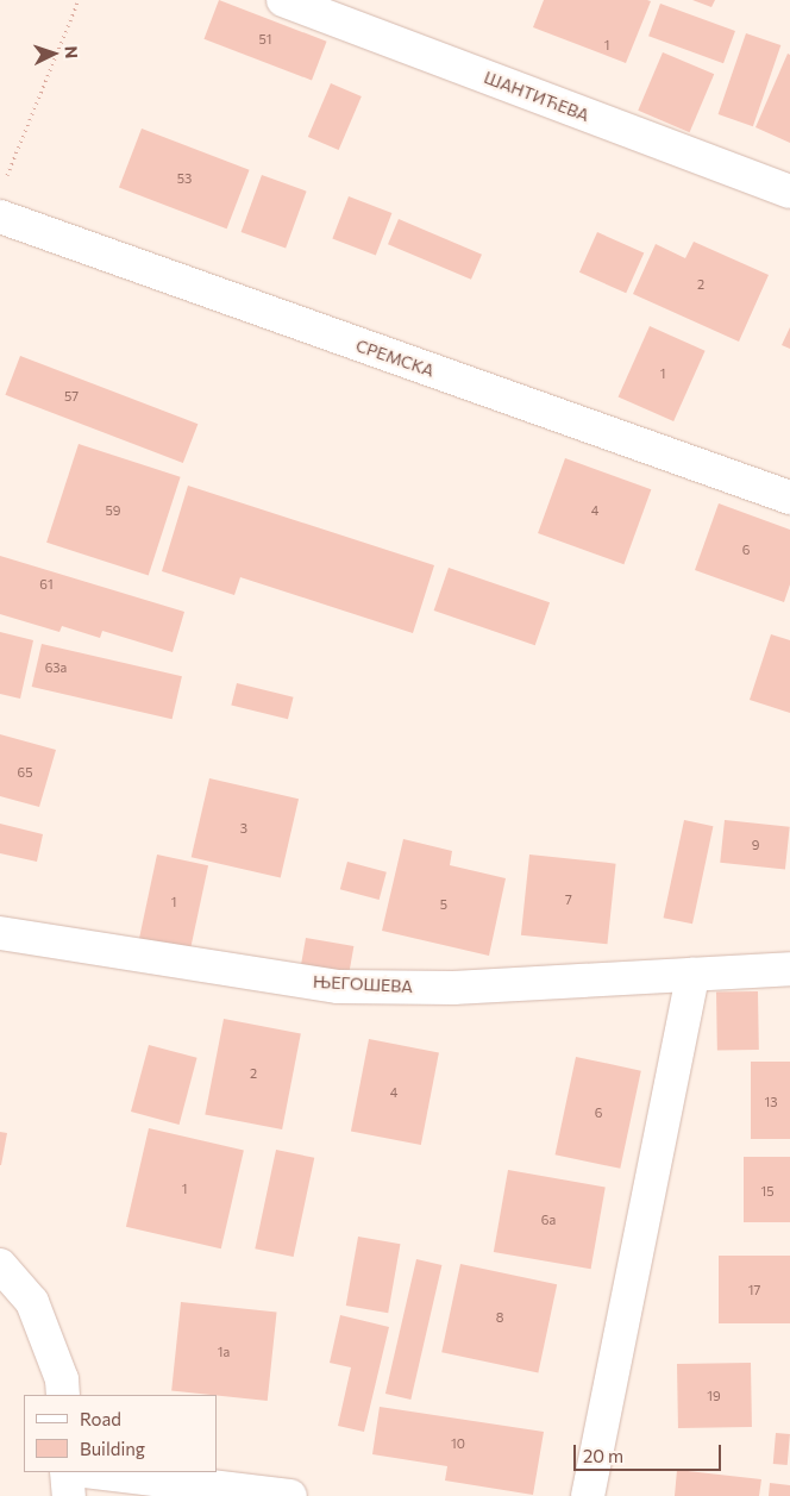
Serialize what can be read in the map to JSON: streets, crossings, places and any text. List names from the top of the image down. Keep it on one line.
{"streets":{"street":["ШАНТИЋЕВА","СРЕМСКА","ЊЕГОШЕВА"]},"house_numbers":["51","1","53","2","1","57","59","4","6","61","63a","65","3","9","7","1","5","2","4","13","6","1","15","6a","17","8","1a","19","10"],"legend":["Road","Building"],"scale_bar":"20 m","north":"right"}
